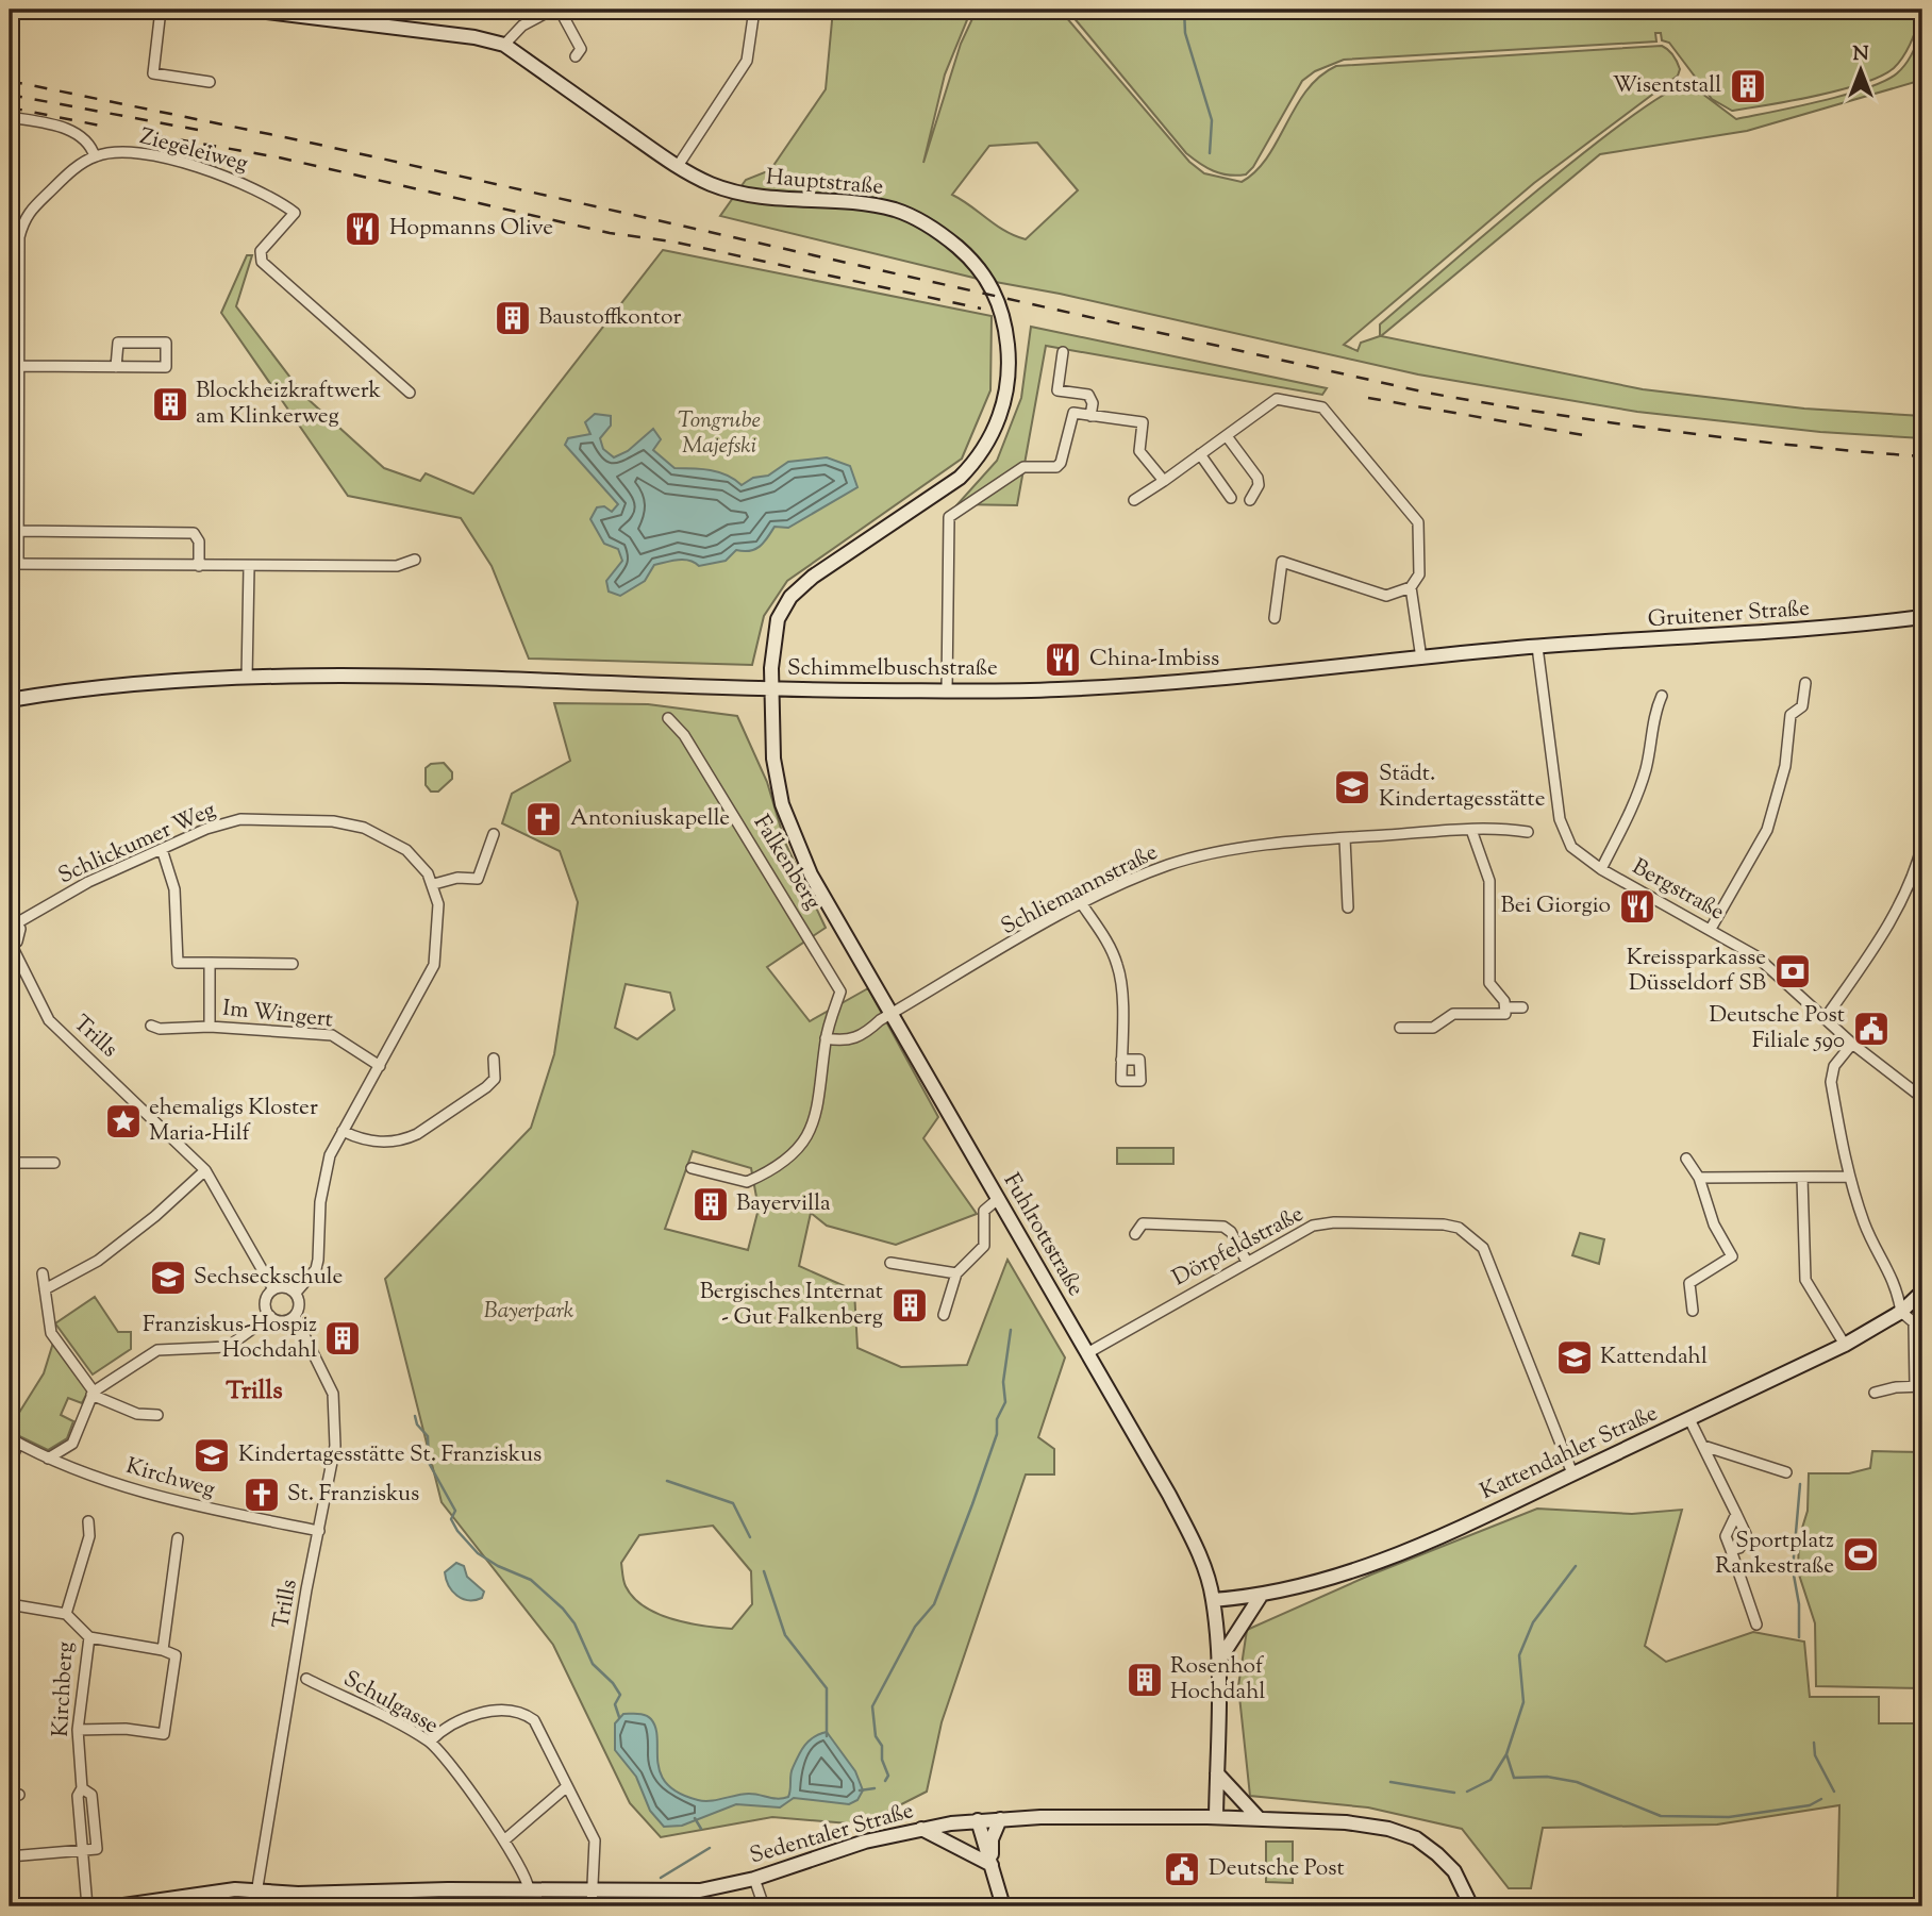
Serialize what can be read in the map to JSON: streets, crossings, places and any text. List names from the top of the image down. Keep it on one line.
{"streets":{"street":["Ziegeleiweg","Hauptstraße","Gruitener Straße","Schimmelbuschstraße","Schlickumer Weg","Falkenberg","Schliemannstraße","Bergstraße","Im Wingert","Trills","Fuhlrottstraße","Dörpfeldstraße","Kattendahler Straße","Kirchweg","Kirchberg","Schulgasse","Sedentaler Straße"]},"crossings":[["Hauptstraße","Schimmelbuschstraße"],["Hauptstraße","Fuhlrottstraße"],["Gruitener Straße","Schimmelbuschstraße"],["Gruitener Straße","Bergstraße"],["Schimmelbuschstraße","Bergstraße"],["Schimmelbuschstraße","Fuhlrottstraße"],["Schlickumer Weg","Im Wingert"],["Schliemannstraße","Fuhlrottstraße"],["Trills","Kirchweg"],["Trills","Sedentaler Straße"],["Fuhlrottstraße","Dörpfeldstraße"],["Fuhlrottstraße","Kattendahler Straße"],["Fuhlrottstraße","Sedentaler Straße"],["Dörpfeldstraße","Kattendahler Straße"],["Schulgasse","Sedentaler Straße"]],"districts":["Trills"],"parks":["Tongrube Majefski","Bayerpark"],"places":{"building":["Wisentstall","Baustoffkontor","Blockheizkraftwerk am Klinkerweg","Bayervilla","Bergisches Internat - Gut Falkenberg","Franziskus-Hospiz Hochdahl","Rosenhof Hochdahl"],"restaurant":["Hopmanns Olive","China-Imbiss","Bei Giorgio"],"school or university":["Städt. Kindertagesstätte","Sechseckschule","Kattendahl","Kindertagesstätte St. Franziskus"],"church":["Antoniuskapelle","St. Franziskus"],"bank":["Kreissparkasse Düsseldorf SB"],"public building":["Deutsche Post Filiale 590","Deutsche Post"],"place":["ehemaligs Kloster Maria-Hilf"],"sports":["Sportplatz Rankestraße"]},"north":"top"}
